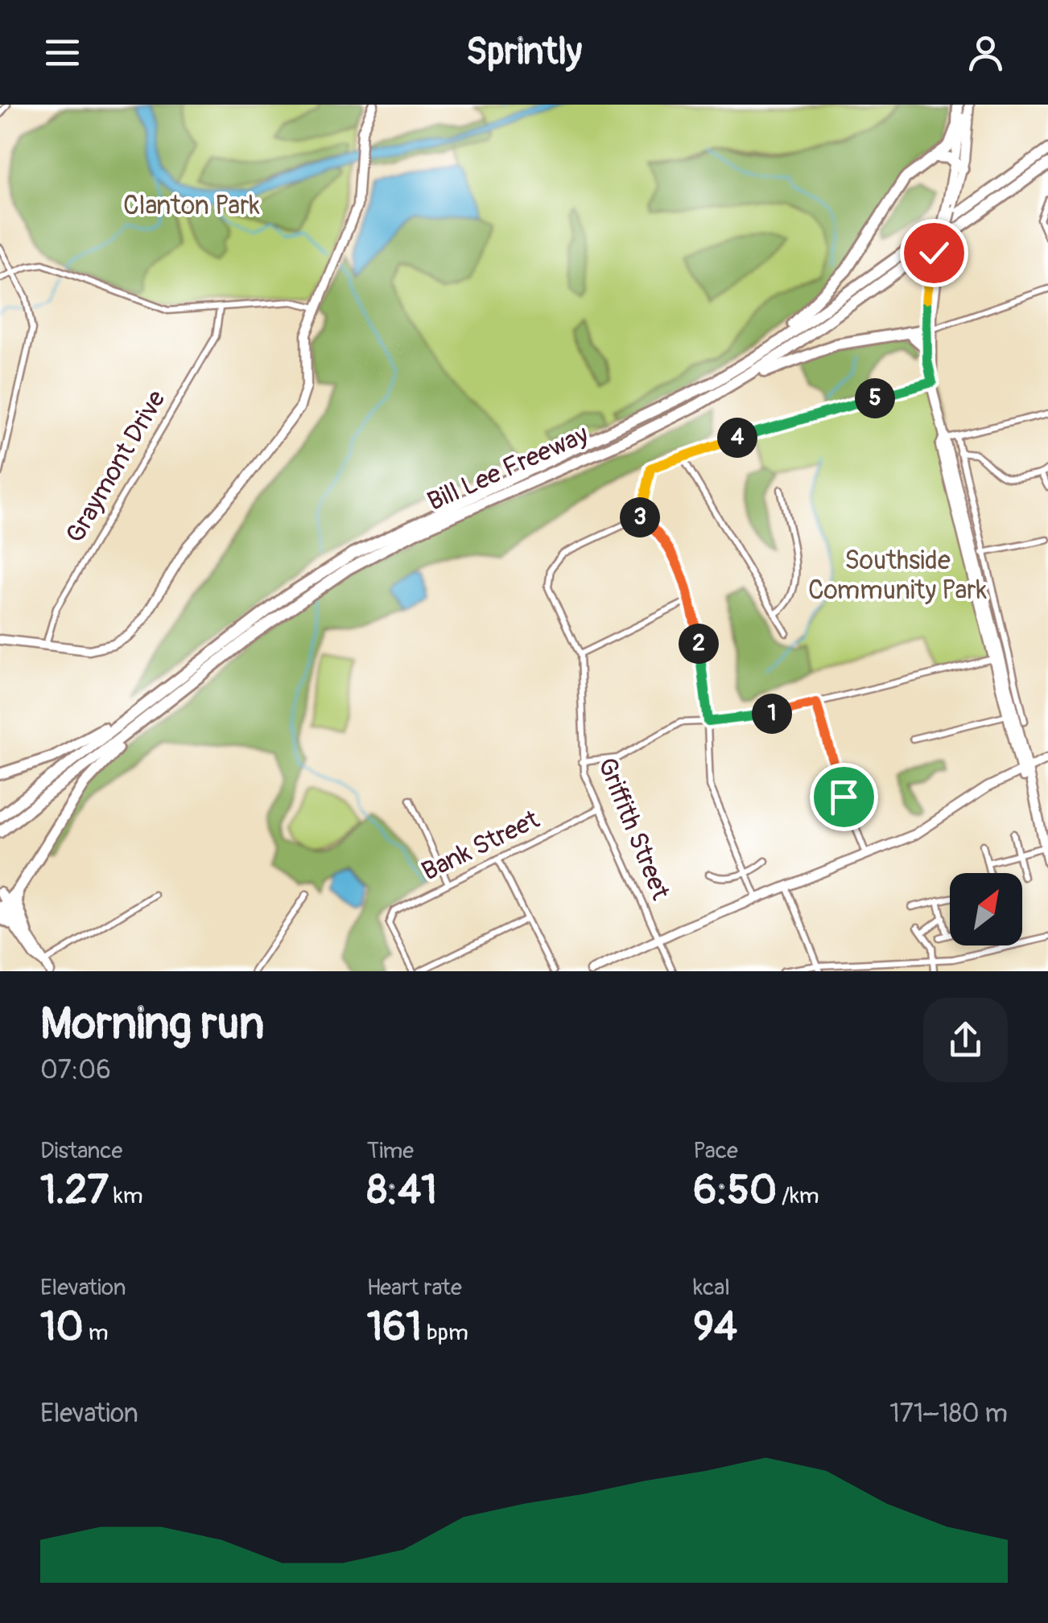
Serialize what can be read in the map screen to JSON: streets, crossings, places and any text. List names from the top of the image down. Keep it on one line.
{"streets":{"highway":["Bill Lee Freeway"],"street":["Graymont Drive","Griffith Street","Bank Street"]},"crossings":[["Griffith Street","Bank Street"]],"parks":["Clanton Park","Southside Community Park"],"north":"top right","page":{"header":"Sprintly","pins":["5","4","3","2","1"],"heading":["Morning run","07:06"],"stats":[["Distance","1.27 km"],["Time","8:41"],["Pace","6:50 /km"],["Elevation","10 m"],["Heart rate","161 bpm"],["kcal","94"]],"chart":["Elevation","171–180 m"]}}
